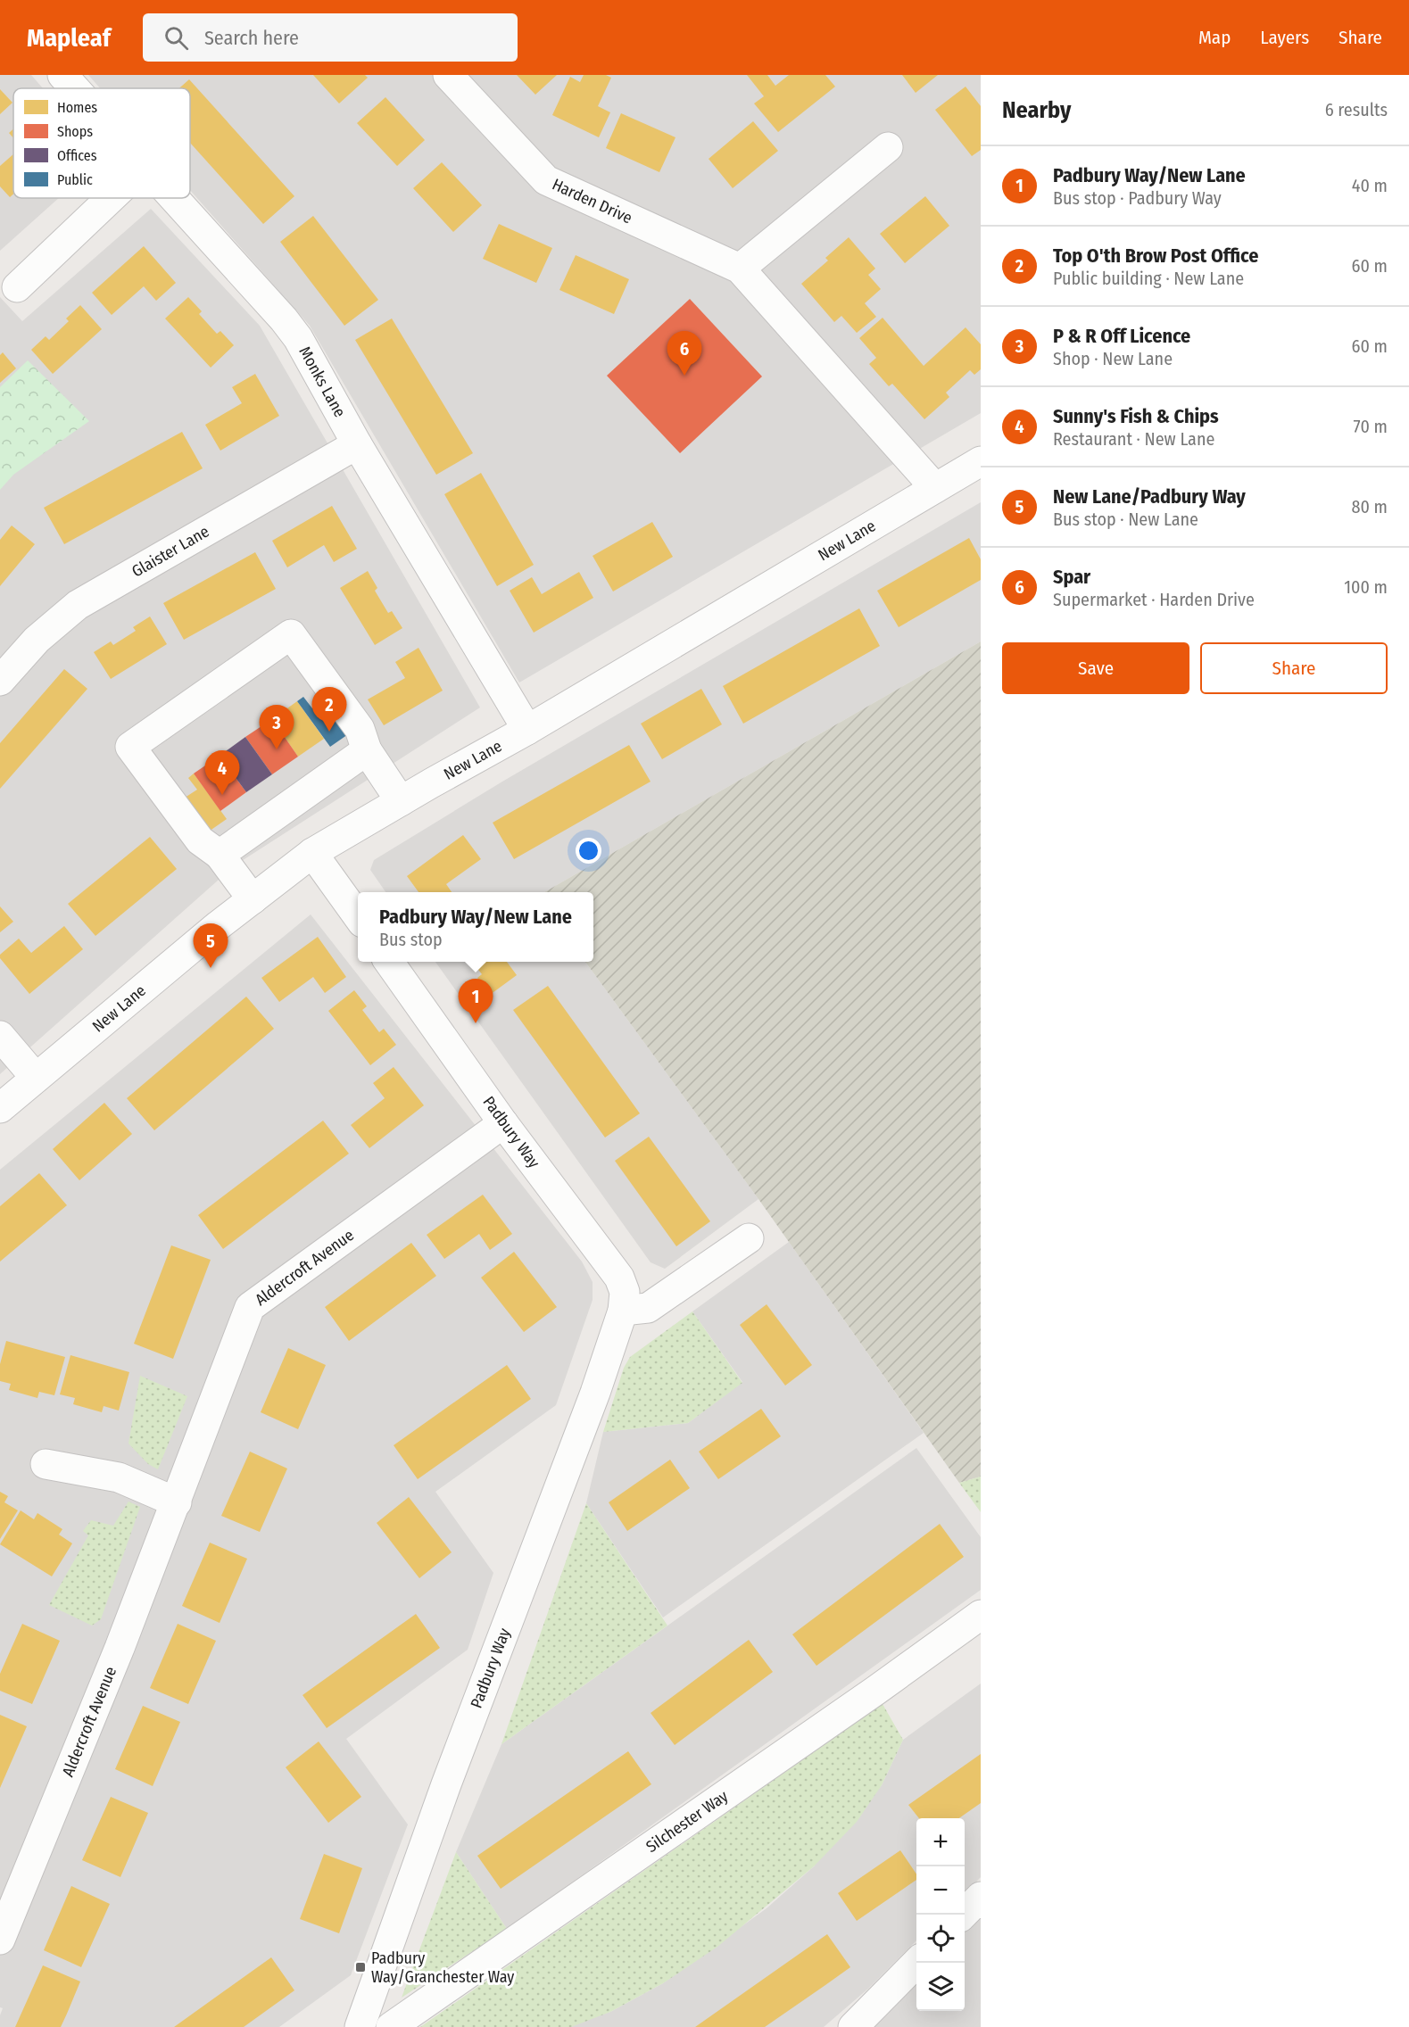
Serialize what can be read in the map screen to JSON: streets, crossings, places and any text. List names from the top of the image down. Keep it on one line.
{"streets":{"street":["Harden Drive","Monks Lane","New Lane","Glaister Lane","Padbury Way","Aldercroft Avenue","Silchester Way"]},"crossings":[["Harden Drive","New Lane"],["Monks Lane","New Lane"],["Monks Lane","Glaister Lane"],["Padbury Way","Aldercroft Avenue"]],"places":{"transit":["Padbury Way/Granchester Way"]},"legend":["Homes","Shops","Offices","Public"],"page":{"header":"Mapleaf","search":"Search here","nav":["Map","Layers","Share"],"heading":["Nearby","6 results"],"list":[{"mark":"1","name":"Padbury Way/New Lane","note":"Bus stop · Padbury Way","value":"40 m"},{"mark":"2","name":"Top O'th Brow Post Office","note":"Public building · New Lane","value":"60 m"},{"mark":"3","name":"P & R Off Licence","note":"Shop · New Lane","value":"60 m"},{"mark":"4","name":"Sunny's Fish & Chips","note":"Restaurant · New Lane","value":"70 m"},{"mark":"5","name":"New Lane/Padbury Way","note":"Bus stop · New Lane","value":"80 m"},{"mark":"6","name":"Spar","note":"Supermarket · Harden Drive","value":"100 m"}],"pins":["6","2","3","4","5","1"],"buttons":["Save","Share"],"popup":["Padbury Way/New Lane","Bus stop"],"map_buttons":["+","−"]}}
